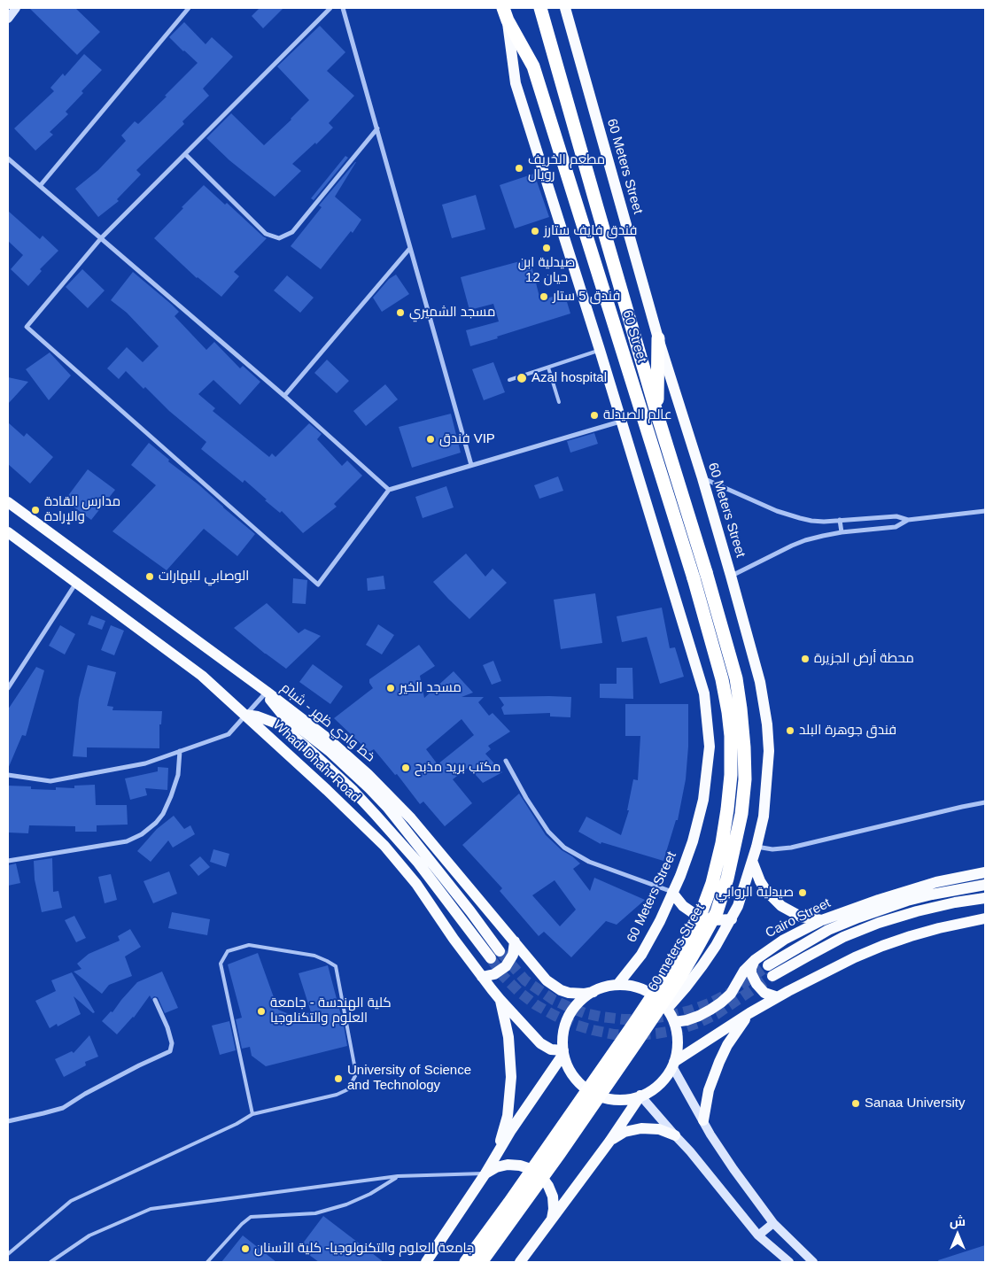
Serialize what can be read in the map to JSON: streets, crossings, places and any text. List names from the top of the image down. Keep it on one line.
{"streets":{"highway":["60 Street","60 meters Street"],"main road":["60 Meters Street","خط وادي ظهر - شبام","Whadi Dhahr Road","Cairo Street"]},"crossings":[["60 Meters Street","60 Street"],["60 Meters Street","خط وادي ظهر - شبام"],["60 Meters Street","Whadi Dhahr Road"],["60 Meters Street","Cairo Street"],["60 Street","60 meters Street"],["خط وادي ظهر - شبام","Whadi Dhahr Road"],["خط وادي ظهر - شبام","Cairo Street"],["Whadi Dhahr Road","Cairo Street"]],"places":["مطعم الخريف رويال","فندق فايف ستارز","صيدلية ابن حيان 12","فندق 5 ستار","مسجد الشميري","Azal hospital","عالم الصيدلة","فندق VIP","مدارس القادة والإرادة","الوصابي للبهارات","محطة أرض الجزيرة","مسجد الخير","فندق جوهرة البلد","مكتب بريد مذبح","صيدلية الروابي","كلية الهندسة - جامعة العلوم والتكنلوجيا","University of Science and Technology","Sanaa University","جامعة العلوم والتكنولوجيا- كلية الأسنان"],"north":"top"}
